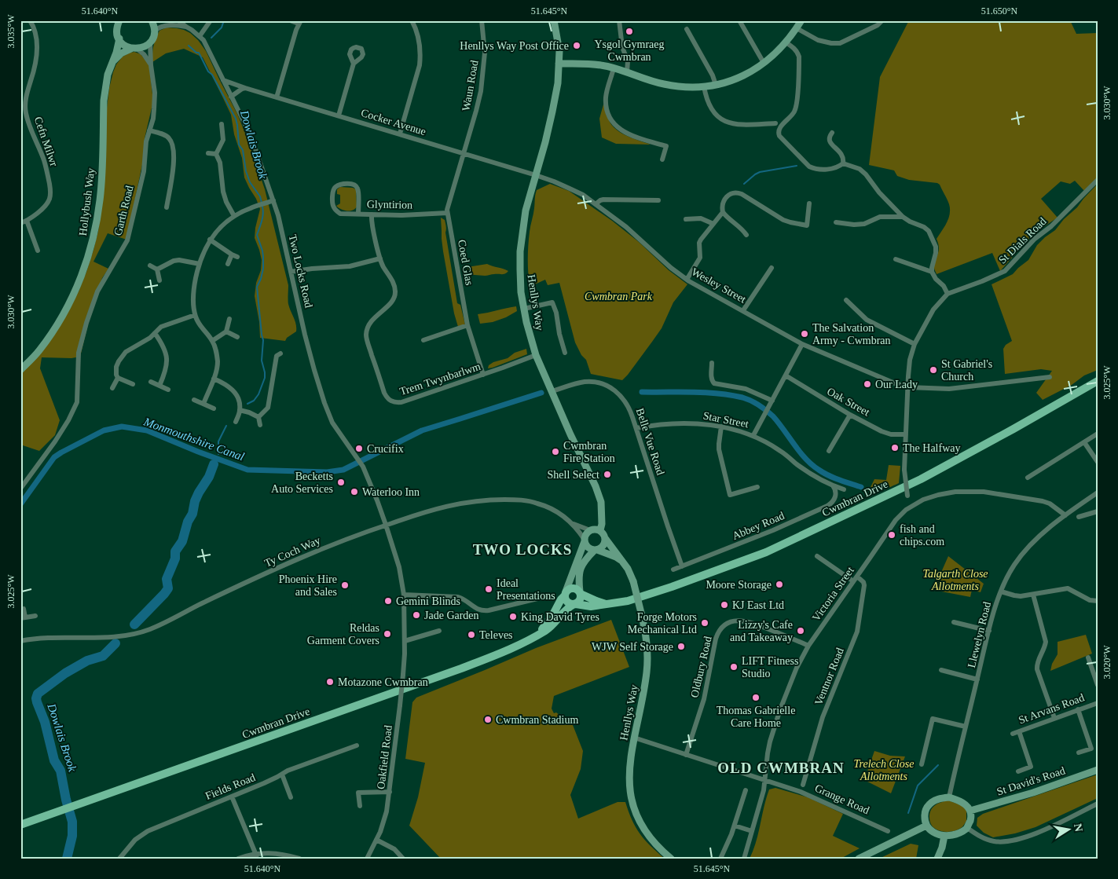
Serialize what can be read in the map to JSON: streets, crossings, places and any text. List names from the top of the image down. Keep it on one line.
{"streets":{"main road":["Cwmbran Drive"],"street":["Waun Road","Cocker Avenue","Cefn Milwr","Hollybush Way","Glyntirion","Garth Road","St Dials Road","Coed Glas","Two Locks Road","Wesley Street","Henllys Way","Trem Twynbarlwm","Oak Street","Star Street","Belle Vue Road","Abbey Road","Ty Coch Way","Victoria Street","Llewelyn Road","Oldbury Road","Ventnor Road","St Arvans Road","Oakfield Road","St David's Road","Fields Road","Grange Road"]},"crossings":[["Waun Road","Cocker Avenue"],["Waun Road","Coed Glas"],["Cocker Avenue","Coed Glas"],["Cocker Avenue","Two Locks Road"],["Cocker Avenue","Wesley Street"],["Cocker Avenue","Henllys Way"],["Glyntirion","Coed Glas"],["Glyntirion","Trem Twynbarlwm"],["Coed Glas","Trem Twynbarlwm"],["Two Locks Road","Ty Coch Way"],["Two Locks Road","Oakfield Road"],["Wesley Street","Henllys Way"],["Henllys Way","Trem Twynbarlwm"],["Henllys Way","Belle Vue Road"],["Henllys Way","Ty Coch Way"],["Star Street","Belle Vue Road"],["Star Street","Abbey Road"],["Belle Vue Road","Abbey Road"],["Victoria Street","Llewelyn Road"],["Victoria Street","Oldbury Road"],["Victoria Street","Ventnor Road"],["Victoria Street","Grange Road"],["Llewelyn Road","St David's Road"]],"districts":["TWO LOCKS","OLD CWMBRAN"],"water":["Dowlais Brook","Monmouthshire Canal"],"parks":["Cwmbran Park","Talgarth Close Allotments","Trelech Close Allotments"],"places":["Ysgol Gymraeg Cwmbran","Henllys Way Post Office","The Salvation Army - Cwmbran","St Gabriel's Church","Our Lady","The Halfway","Crucifix","Cwmbran Fire Station","Shell Select","Becketts Auto Services","Waterloo Inn","fish and chips.com","Moore Storage","Phoenix Hire and Sales","Ideal Presentations","Gemini Blinds","KJ East Ltd","Jade Garden","King David Tyres","Forge Motors Mechanical Ltd","Lizzy's Cafe and Takeaway","Reldas Garment Covers","Televes","WJW Self Storage","LIFT Fitness Studio","Motazone Cwmbran","Thomas Gabrielle Care Home","Cwmbran Stadium"],"north":"right","coordinates":["51.640°N","51.645°N","51.650°N","3.035°W","3.030°W","3.025°W","3.020°W"]}
